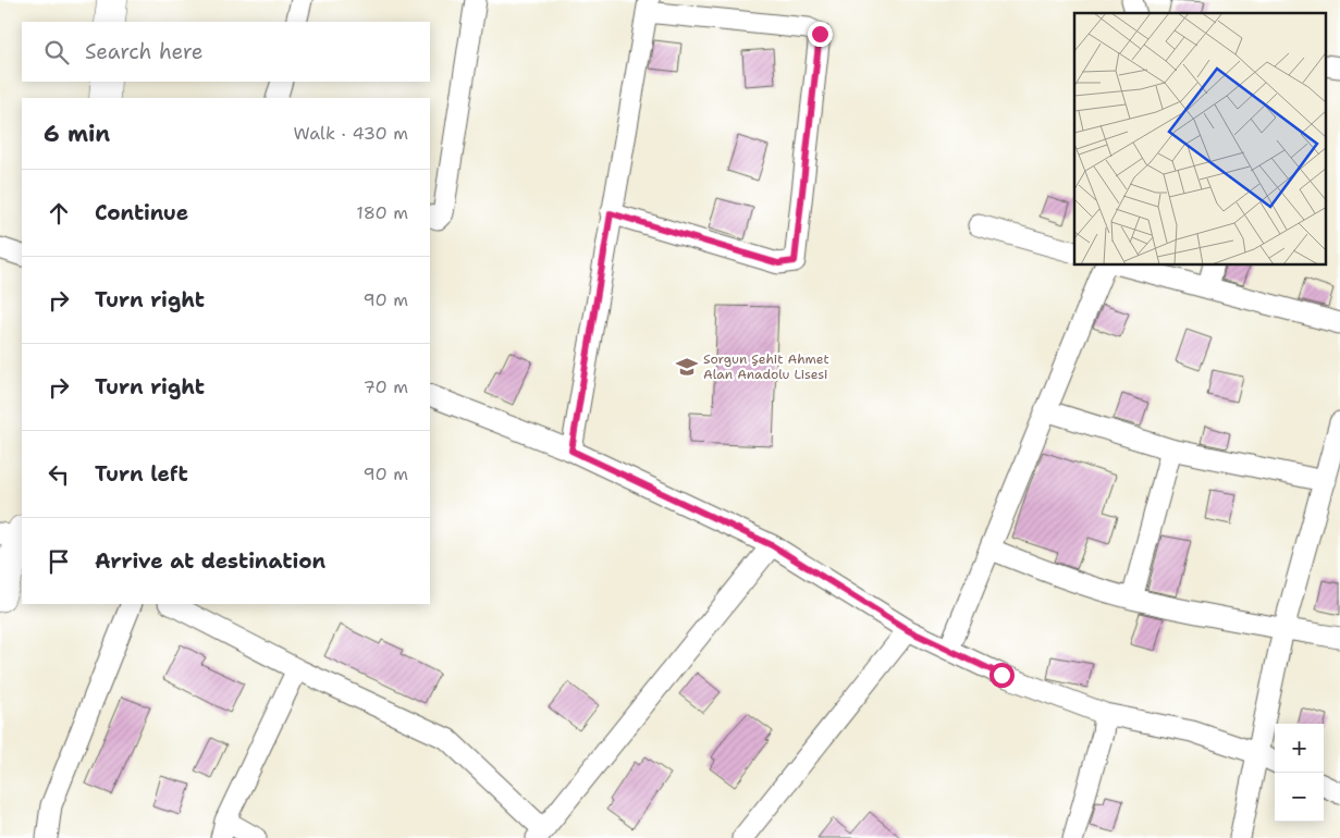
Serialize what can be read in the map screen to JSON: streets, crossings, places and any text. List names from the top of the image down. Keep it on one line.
{"places":{"school or university":["Sorgun Şehit Ahmet Alan Anadolu Lisesi"]},"page":{"search":"Search here","heading":["6 min","Walk · 430 m"],"list":[["Continue","180 m"],["Turn right","90 m"],["Turn right","70 m"],["Turn left","90 m"],"Arrive at destination"],"map_buttons":["+","−"]}}
